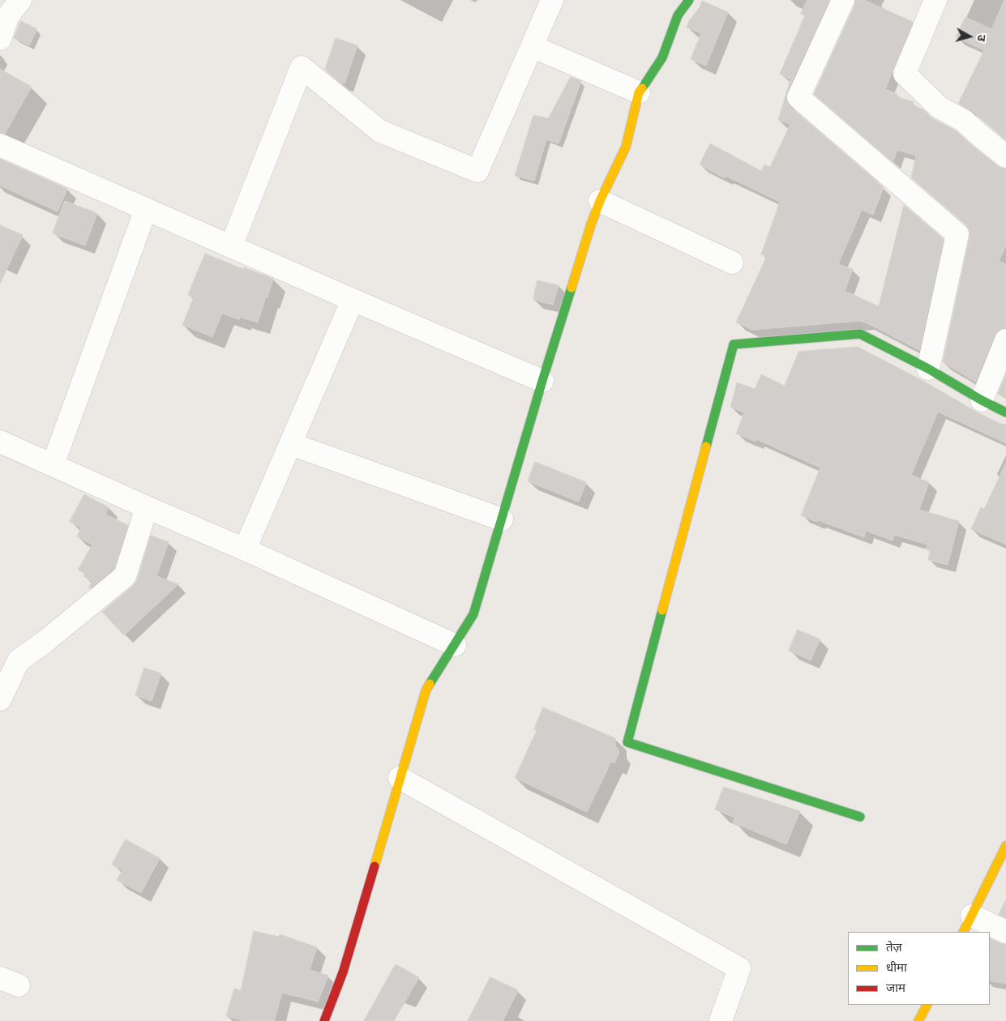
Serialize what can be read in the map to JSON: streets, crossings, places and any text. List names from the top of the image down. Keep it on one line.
{"legend":["तेज़","धीमा","जाम"],"north":"right"}
